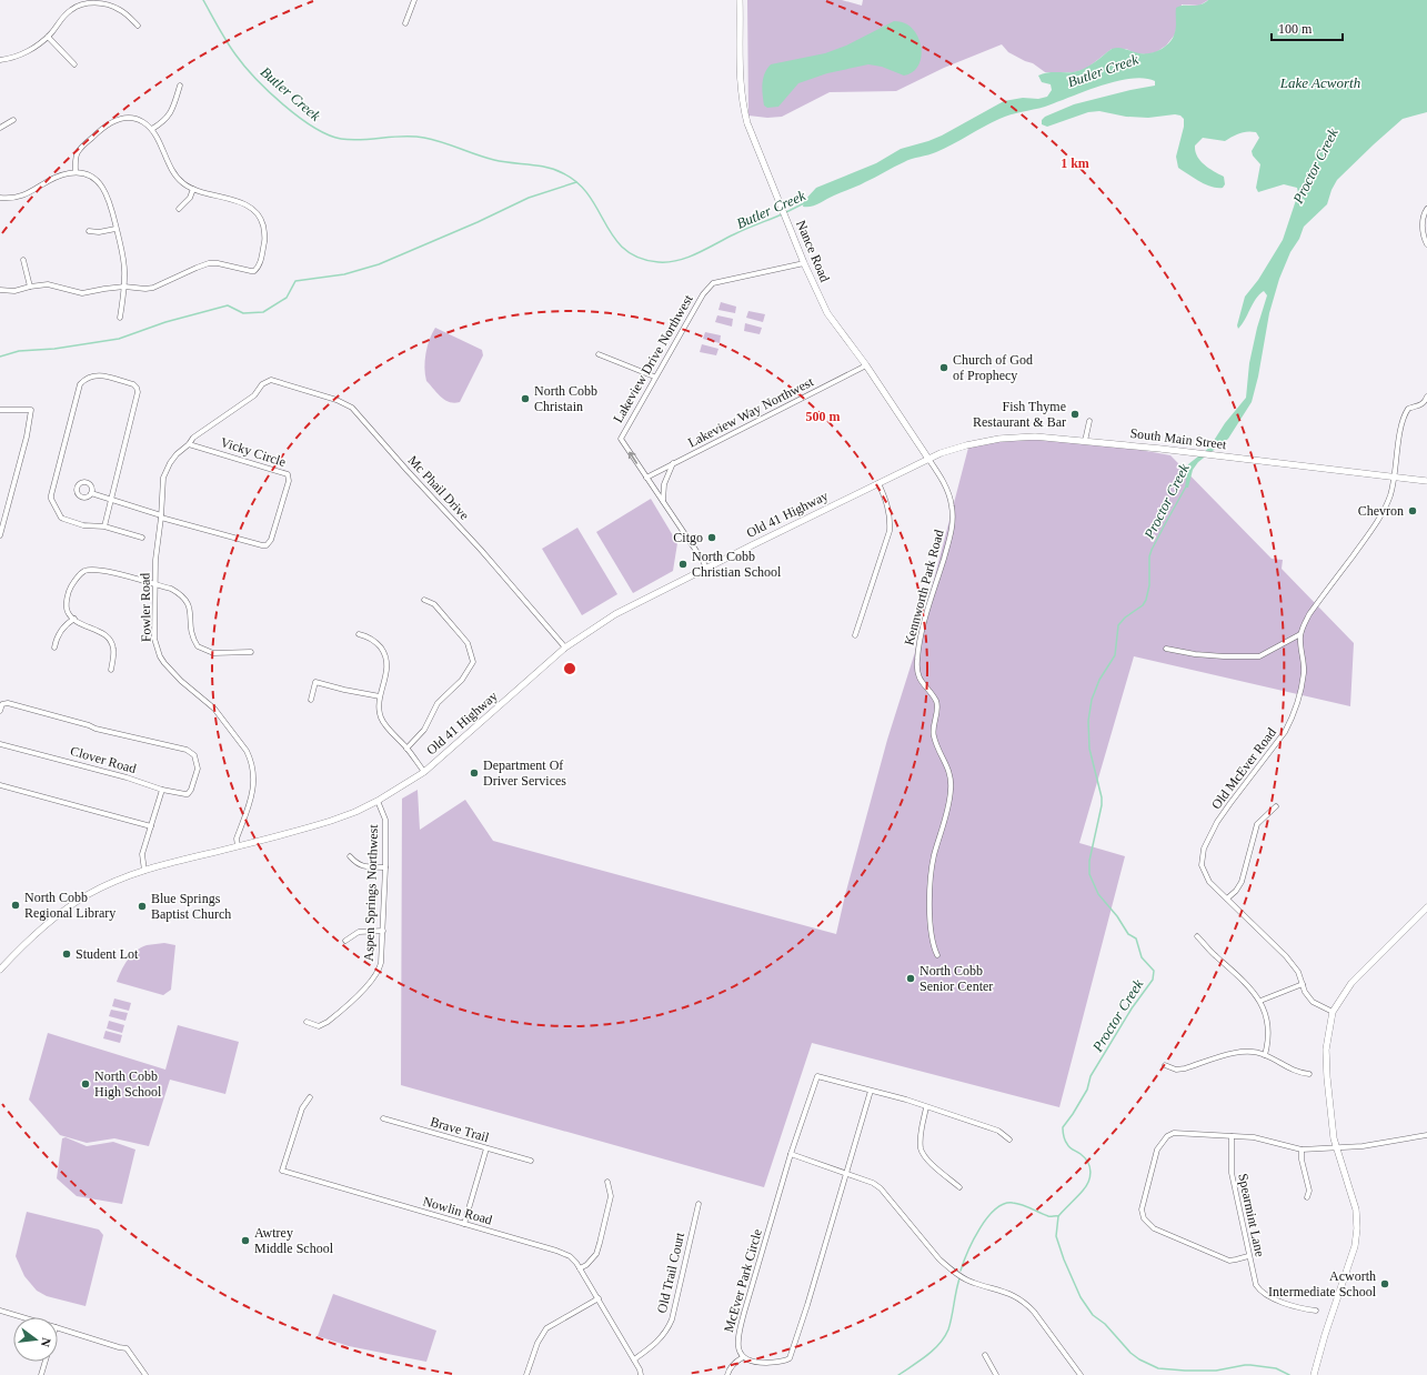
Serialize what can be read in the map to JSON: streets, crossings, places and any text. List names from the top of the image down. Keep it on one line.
{"streets":{"main road":["Nance Road","South Main Street","Old 41 Highway"],"street":["Lakeview Drive Northwest","Lakeview Way Northwest","Vicky Circle","Mc Phail Drive","Kennworth Park Road","Fowler Road","Clover Road","Old McEver Road","Aspen Springs Northwest","Brave Trail","Nowlin Road","Spearmint Lane","Old Trail Court","McEver Park Circle"]},"crossings":[["Nance Road","Lakeview Drive Northwest"],["Nance Road","Lakeview Way Northwest"],["Nance Road","South Main Street"],["Nance Road","Old 41 Highway"],["Nance Road","Kennworth Park Road"],["Lakeview Drive Northwest","Lakeview Way Northwest"],["Lakeview Drive Northwest","Old 41 Highway"],["South Main Street","Old 41 Highway"],["South Main Street","Kennworth Park Road"],["Vicky Circle","Fowler Road"],["Mc Phail Drive","Old 41 Highway"],["Mc Phail Drive","Fowler Road"],["Old 41 Highway","Kennworth Park Road"],["Old 41 Highway","Fowler Road"],["Old 41 Highway","Aspen Springs Northwest"],["Nowlin Road","Old Trail Court"]],"water":["Butler Creek","Lake Acworth","Proctor Creek"],"places":["Church of God of Prophecy","North Cobb Christain","Fish Thyme Restaurant & Bar","Chevron","Citgo","North Cobb Christian School","Department Of Driver Services","North Cobb Regional Library","Blue Springs Baptist Church","Student Lot","North Cobb Senior Center","North Cobb High School","Awtrey Middle School","Acworth Intermediate School"],"scale_bar":"100 m","north":"right","rings":["1 km","500 m"]}
